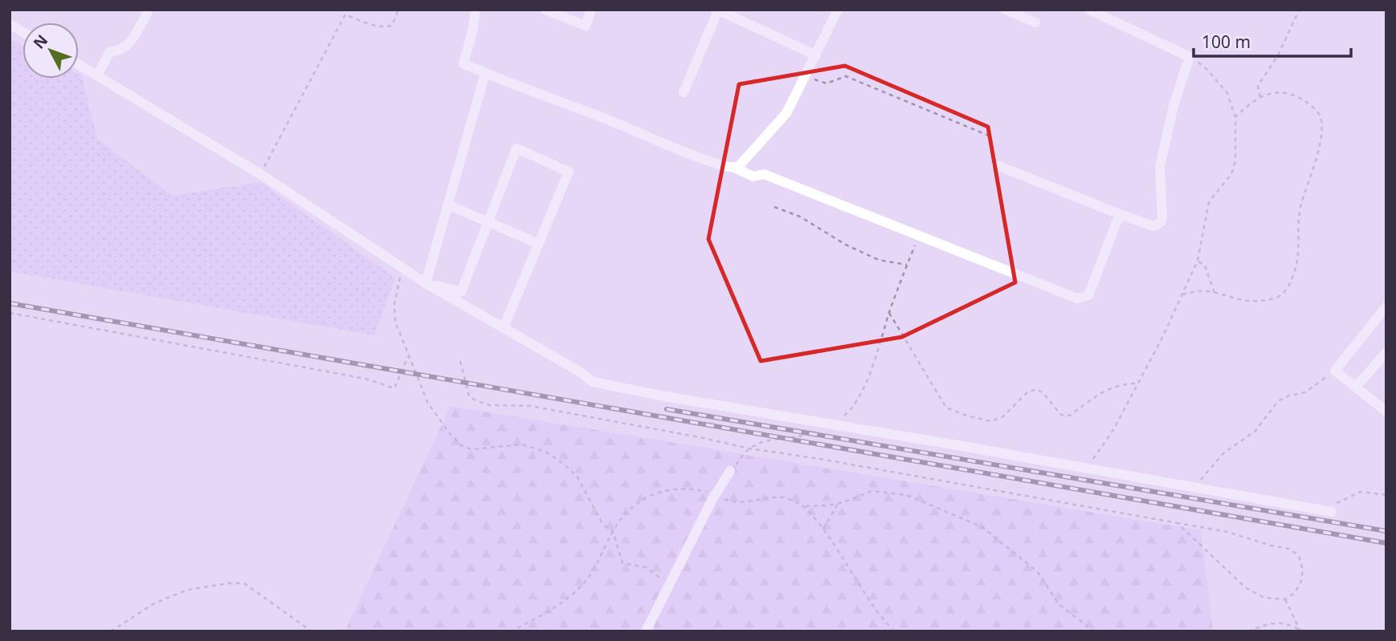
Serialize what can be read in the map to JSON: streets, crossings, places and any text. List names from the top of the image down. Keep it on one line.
{"scale_bar":"100 m","north":"top left"}
